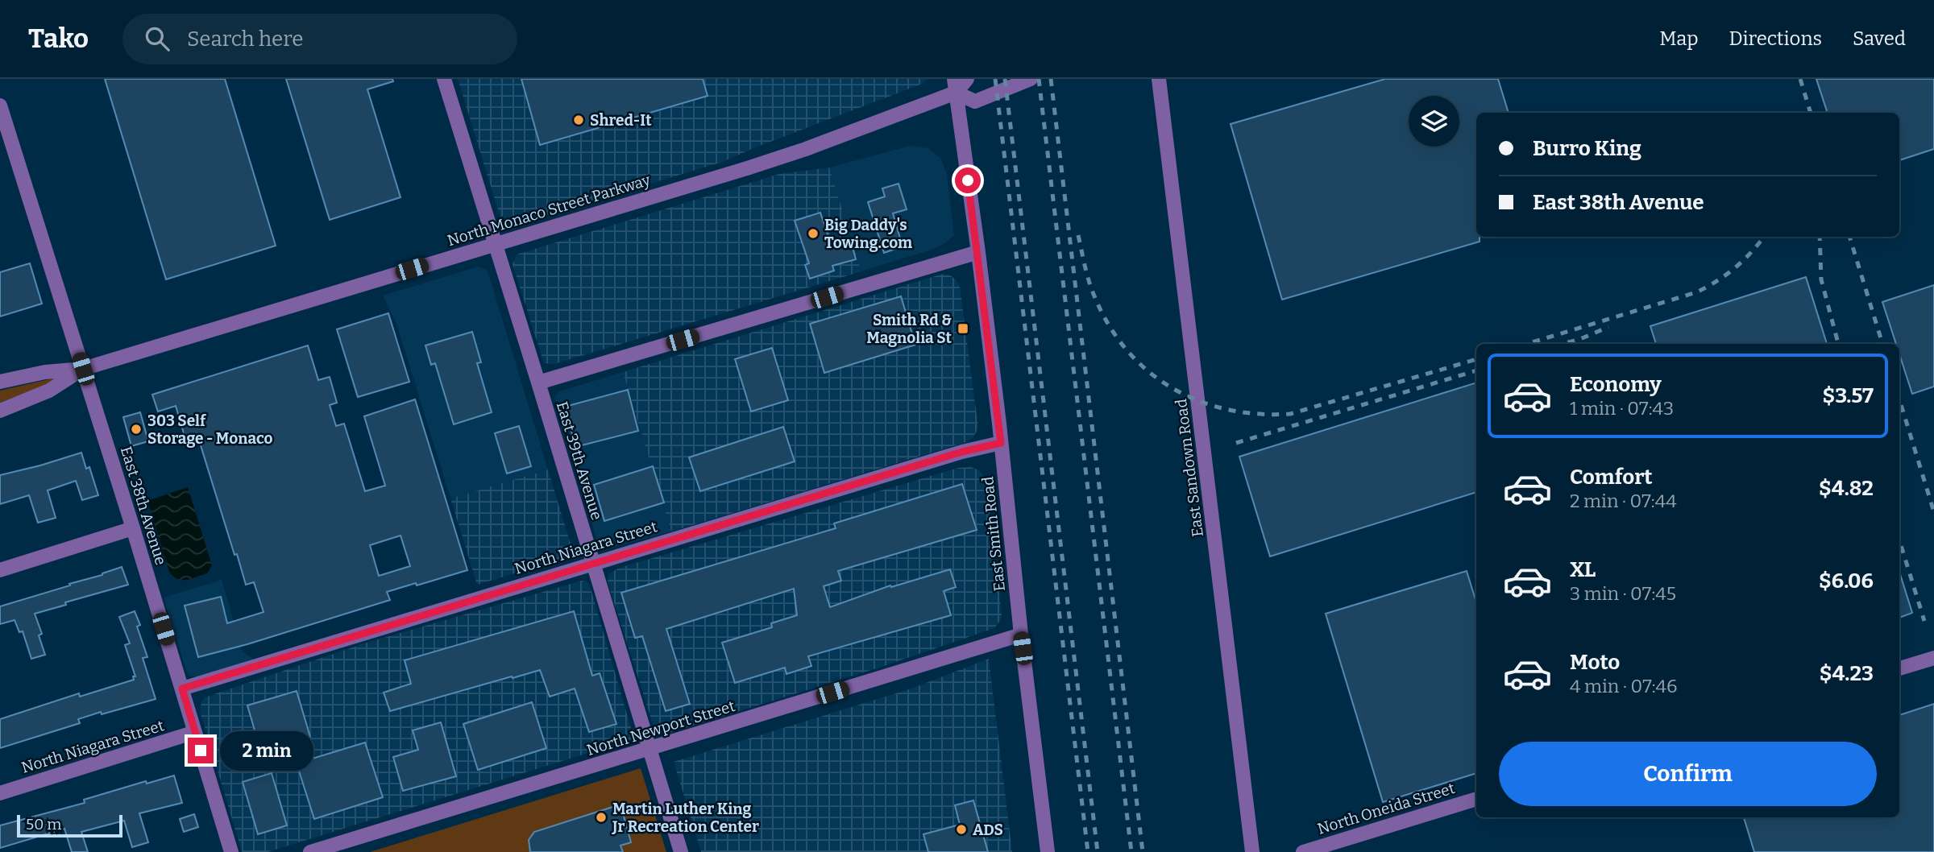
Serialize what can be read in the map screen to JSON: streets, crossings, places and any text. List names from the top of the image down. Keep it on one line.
{"streets":{"street":["North Monaco Street Parkway","East 39th Avenue","East Sandown Road","East 38th Avenue","East Smith Road","North Niagara Street","North Newport Street","North Oneida Street"]},"crossings":[["North Monaco Street Parkway","East 39th Avenue"],["North Monaco Street Parkway","East 38th Avenue"],["North Monaco Street Parkway","East Smith Road"],["East 39th Avenue","North Niagara Street"],["East 39th Avenue","North Newport Street"],["East 38th Avenue","North Niagara Street"],["East Smith Road","North Niagara Street"],["East Smith Road","North Newport Street"]],"places":{"other":["Shred-It","Big Daddy's Towing.com","303 Self Storage - Monaco","Martin Luther King Jr Recreation Center","ADS"],"transit":["Smith Rd & Magnolia St"]},"scale_bar":"50 m","page":{"header":"Tako","search":"Search here","nav":["Map","Directions","Saved"],"banner":["Burro King","East 38th Avenue"],"list":[{"name":"Economy","note":"1 min · 07:43","value":"$3.57"},{"name":"Comfort","note":"2 min · 07:44","value":"$4.82"},{"name":"XL","note":"3 min · 07:45","value":"$6.06"},{"name":"Moto","note":"4 min · 07:46","value":"$4.23"}],"buttons":"Confirm","bubble":"2 min","scale":"50 m"}}
